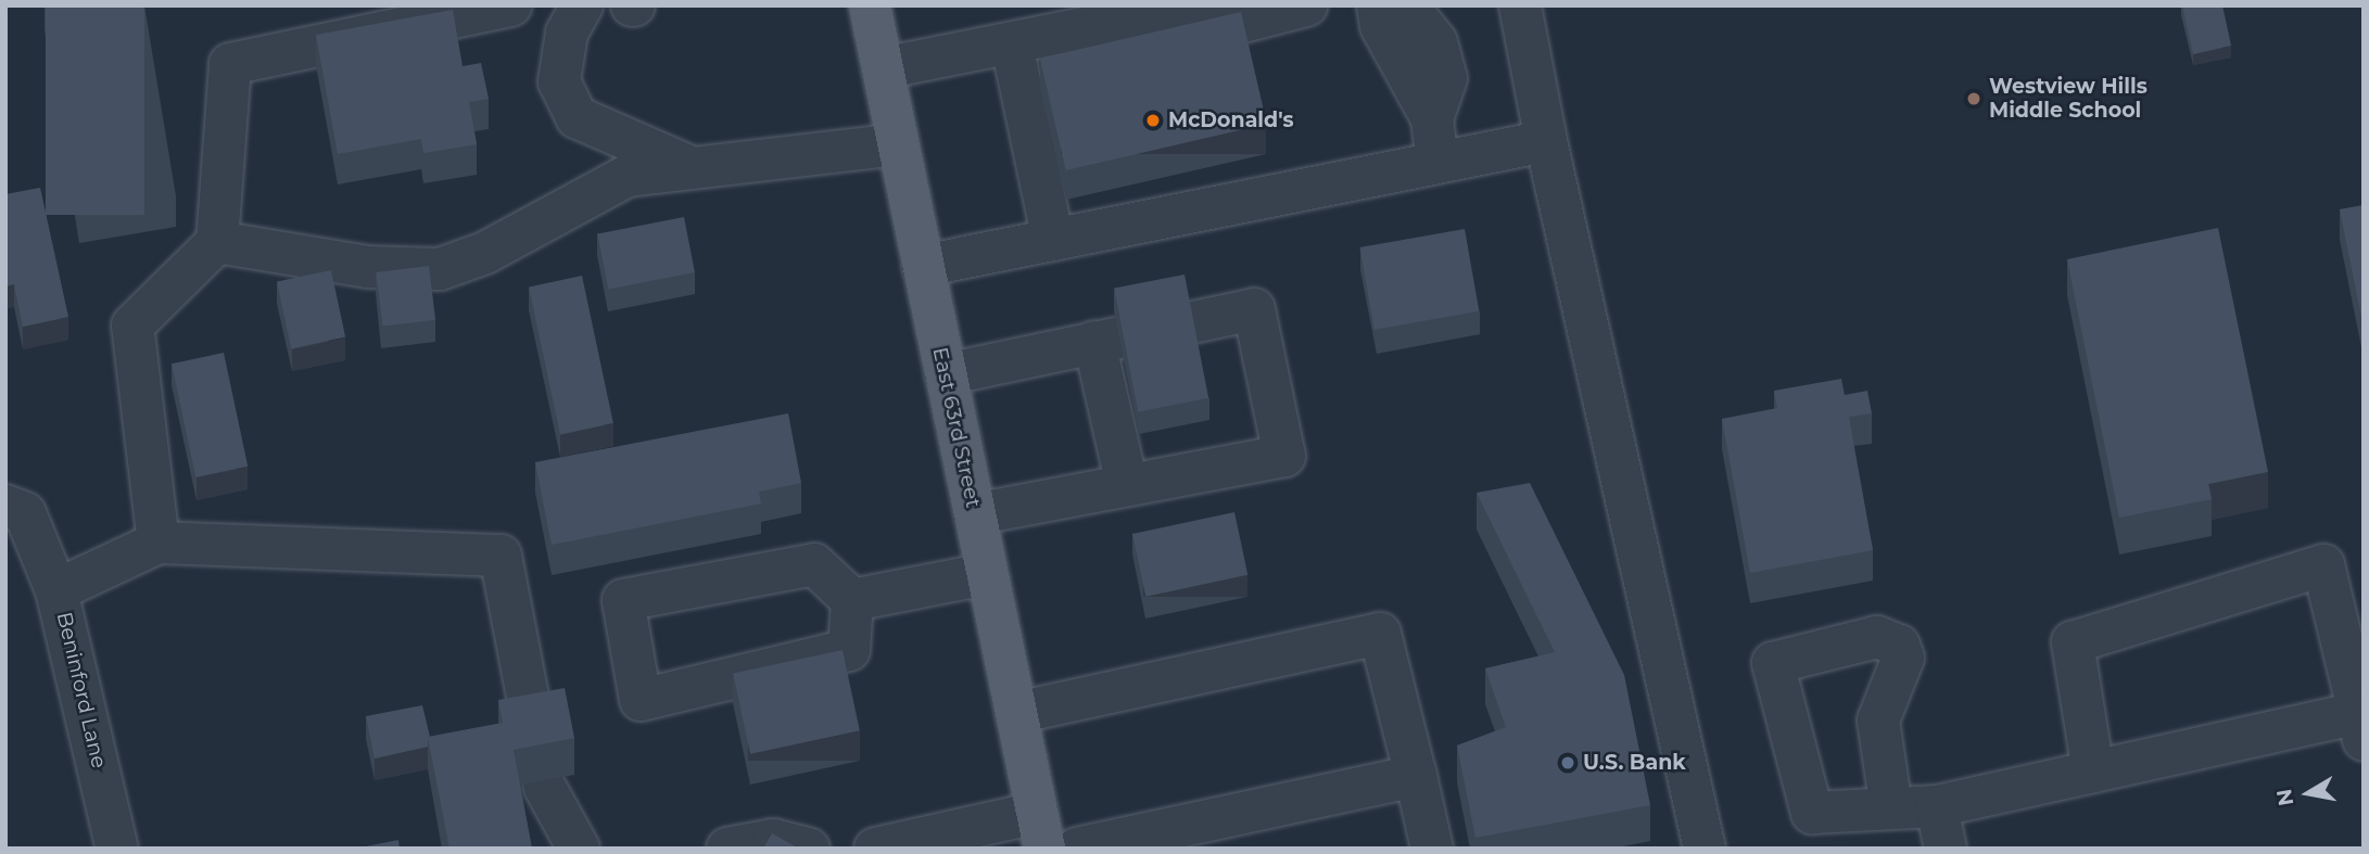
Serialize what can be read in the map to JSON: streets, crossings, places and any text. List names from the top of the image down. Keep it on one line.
{"streets":{"main road":["East 63rd Street"],"street":["Beninford Lane"]},"places":["Westview Hills Middle School","McDonald's","U.S. Bank"],"north":"left"}
